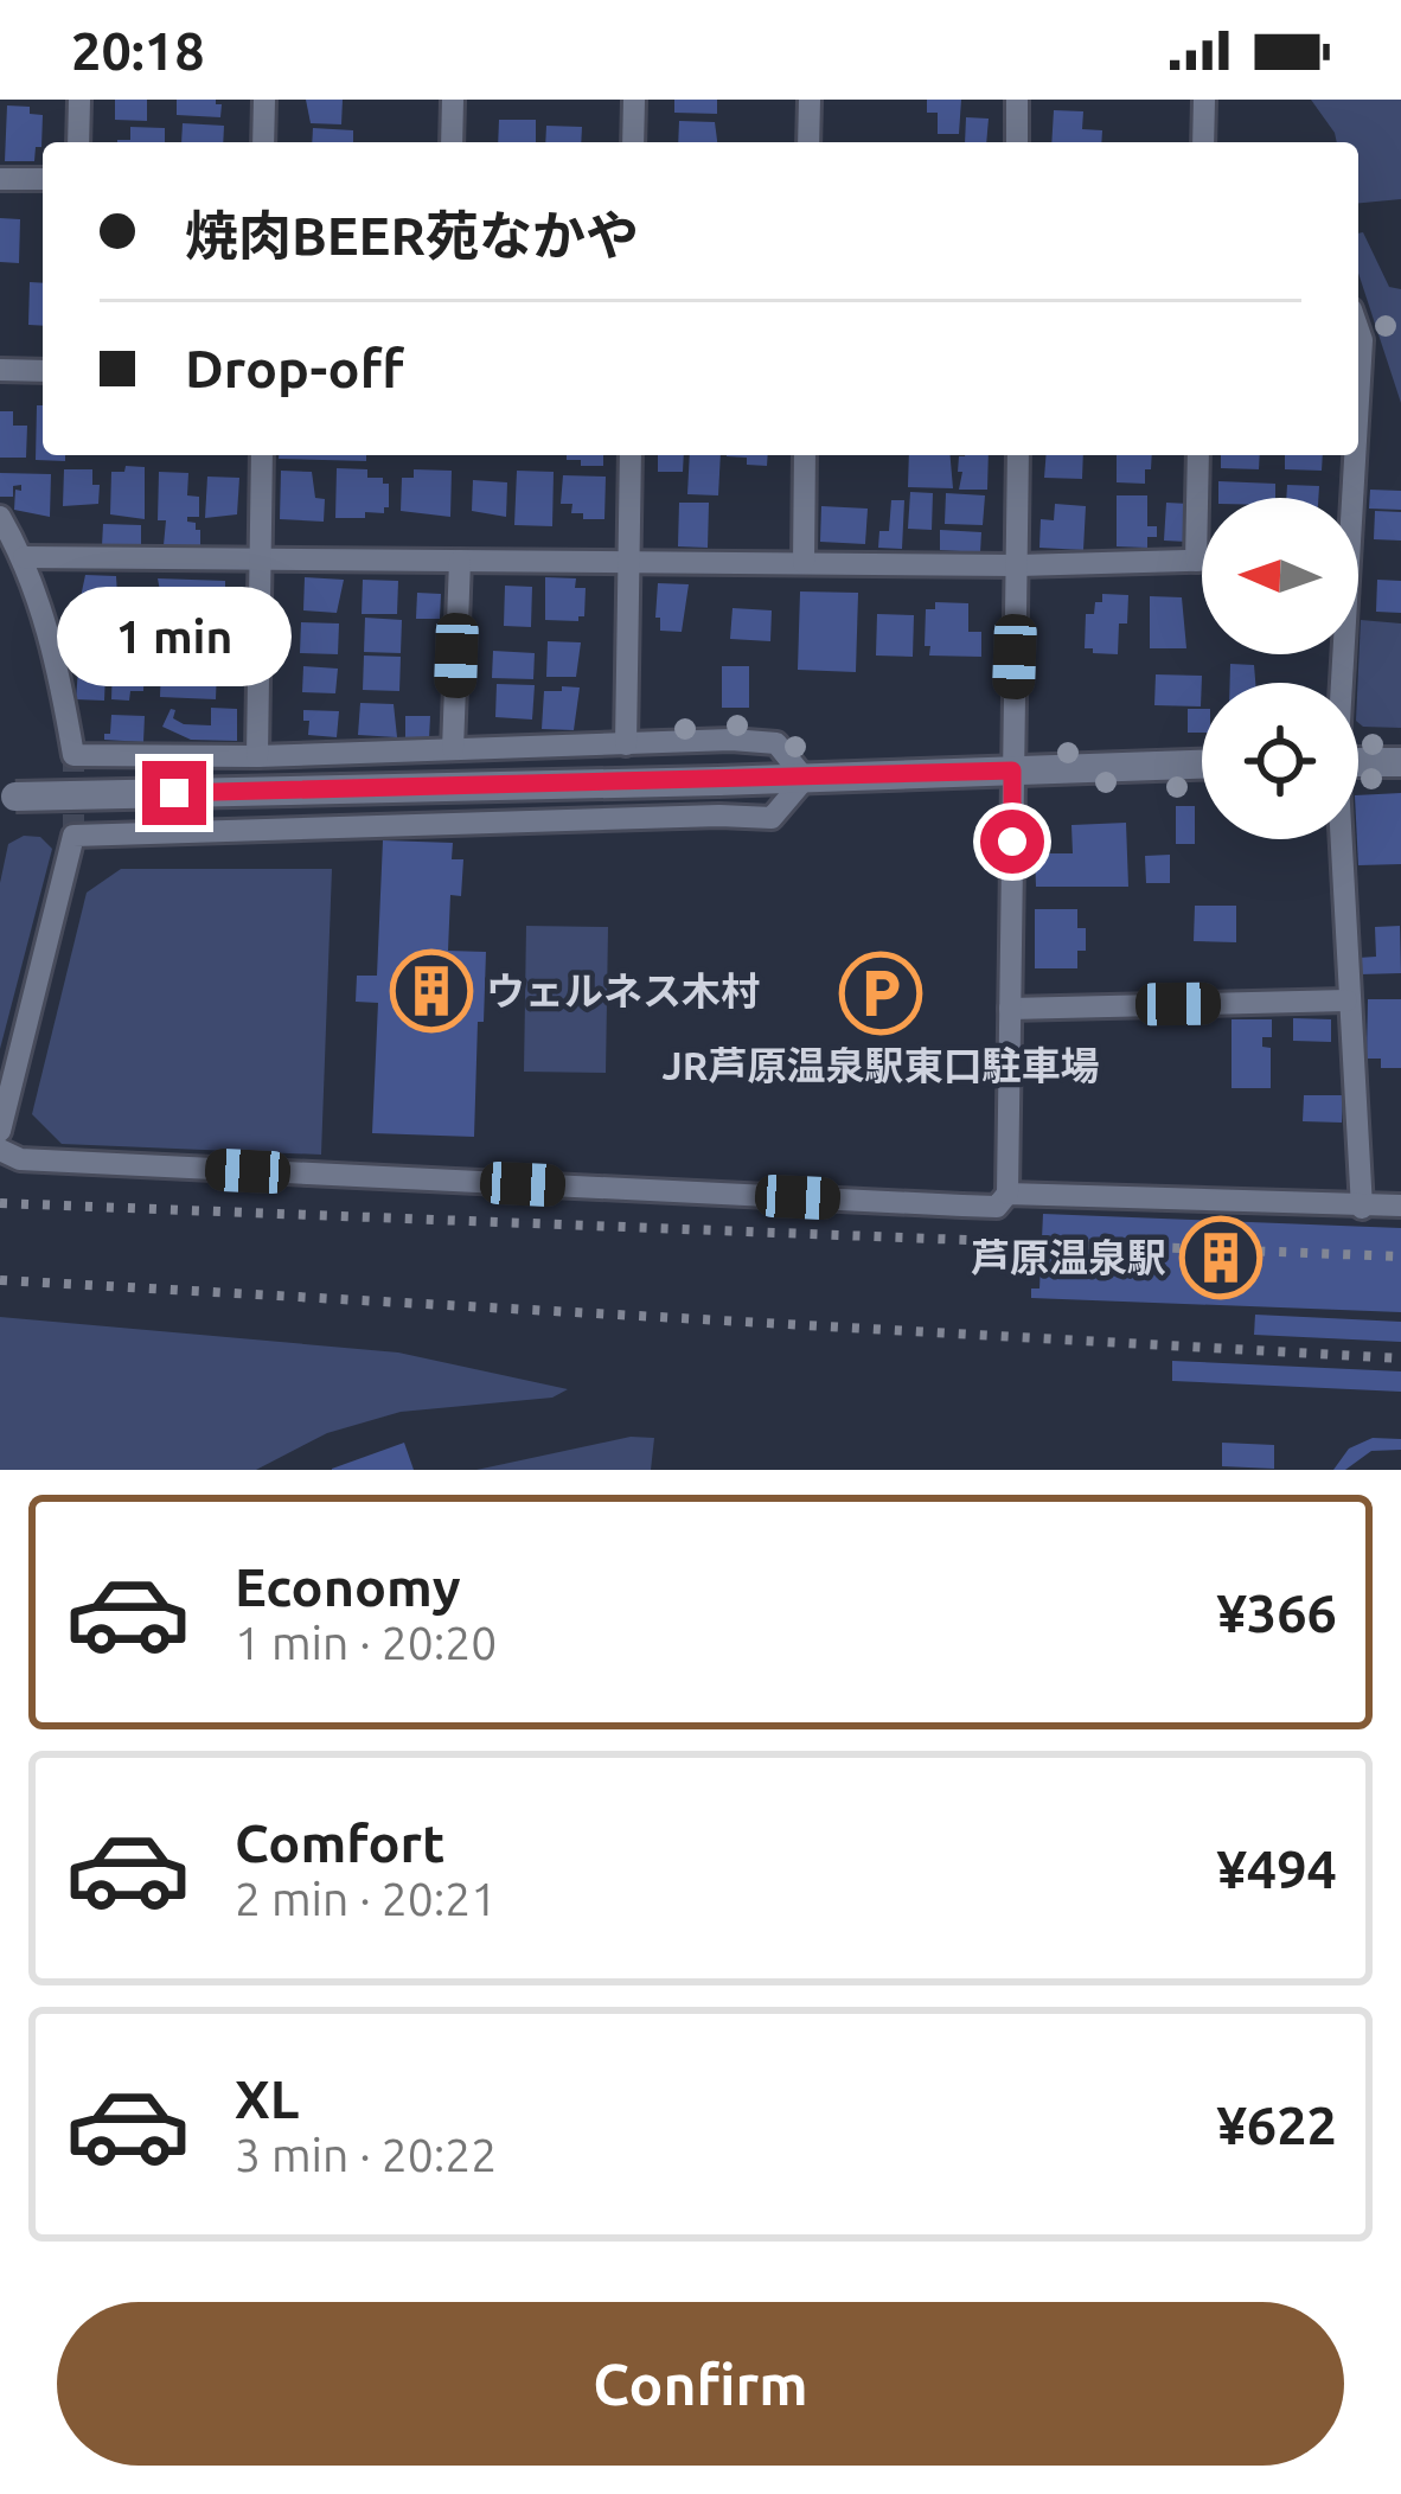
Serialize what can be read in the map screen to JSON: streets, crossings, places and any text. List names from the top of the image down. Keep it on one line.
{"places":{"building":["ウェルネス木村","芦原温泉駅"],"parking":["JR芦原温泉駅東口駐車場"]},"north":"left","page":{"status":"20:18","banner":["焼肉BEER苑なかや","Drop-off"],"bubble":"1 min","list":[{"name":"Economy","note":"1 min · 20:20","value":"¥366"},{"name":"Comfort","note":"2 min · 20:21","value":"¥494"},{"name":"XL","note":"3 min · 20:22","value":"¥622"}],"buttons":"Confirm"}}
